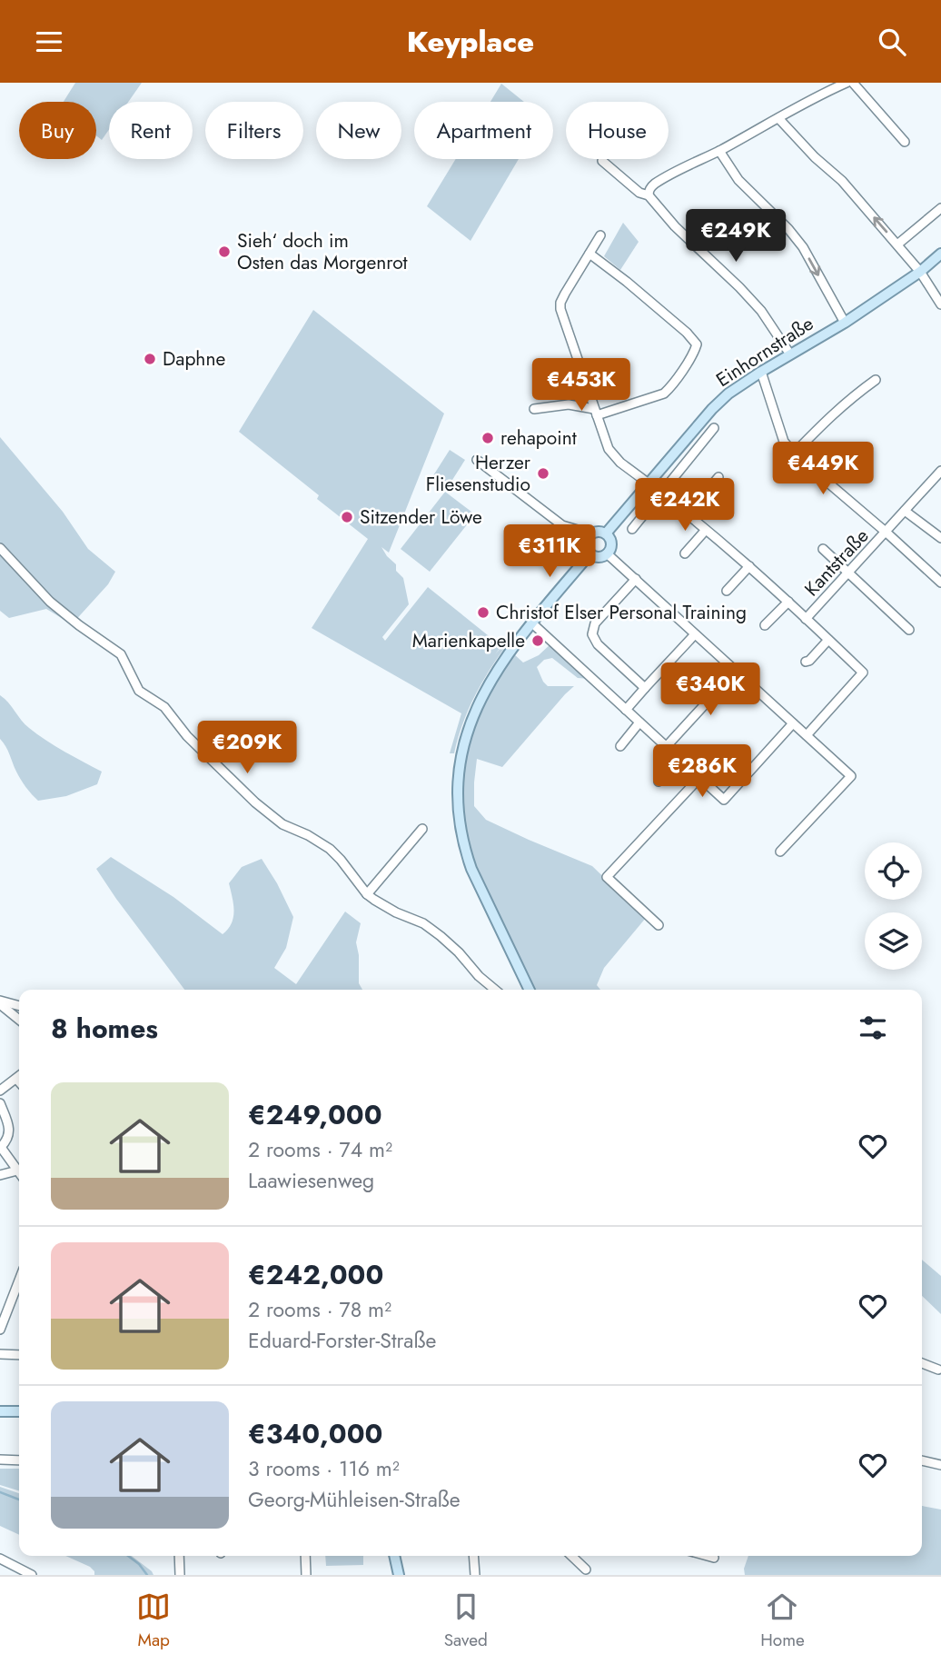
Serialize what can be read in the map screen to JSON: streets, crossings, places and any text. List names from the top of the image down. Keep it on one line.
{"streets":{"main road":["Einhornstraße"],"street":["Kantstraße"]},"places":["Sieh‘ doch im Osten das Morgenrot","Daphne","rehapoint","Herzer Fliesenstudio","Sitzender Löwe","Christof Elser Personal Training","Marienkapelle"],"page":{"header":"Keyplace","chip":["Buy","Rent","Filters","New","Apartment","House"],"price":["€249K","€453K","€449K","€242K","€311K","€340K","€209K","€286K"],"heading":"8 homes","list":[{"name":"€249,000","note":"2 rooms · 74 m² · Laawiesenweg"},{"name":"€242,000","note":"2 rooms · 78 m² · Eduard-Forster-Straße"},{"name":"€340,000","note":"3 rooms · 116 m² · Georg-Mühleisen-Straße"}],"tabs":["Map","Saved","Home"]}}
